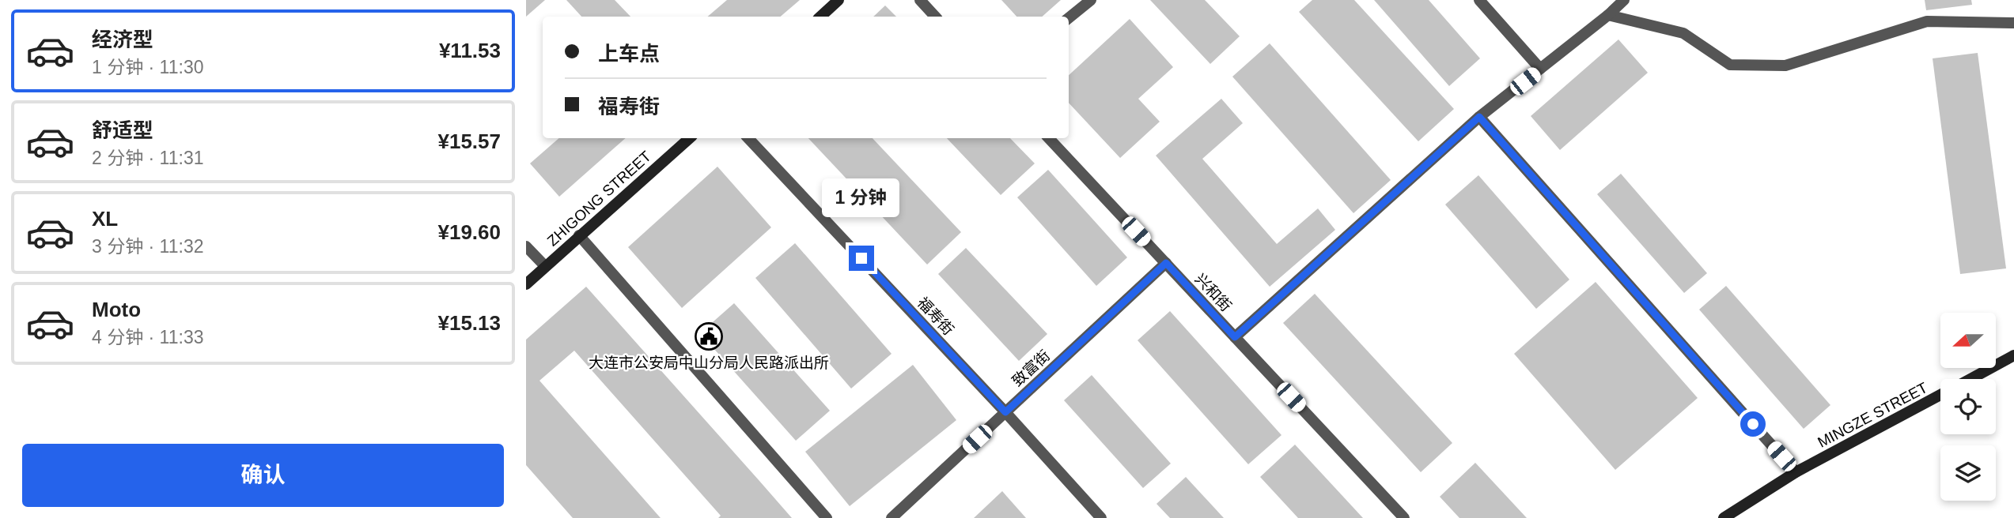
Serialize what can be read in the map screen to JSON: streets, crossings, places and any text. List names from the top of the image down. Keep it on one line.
{"streets":{"street":["ZHIGONG STREET","兴和街","福寿街","致富街","MINGZE STREET"]},"crossings":[["兴和街","致富街"],["福寿街","致富街"]],"places":{"public building":["大连市公安局中山分局人民路派出所"]},"north":"left","page":{"list":[{"name":"经济型","note":"1 分钟 · 11:30","value":"¥11.53"},{"name":"舒适型","note":"2 分钟 · 11:31","value":"¥15.57"},{"name":"XL","note":"3 分钟 · 11:32","value":"¥19.60"},{"name":"Moto","note":"4 分钟 · 11:33","value":"¥15.13"}],"banner":["上车点","福寿街"],"bubble":"1 分钟","buttons":"确认"}}
